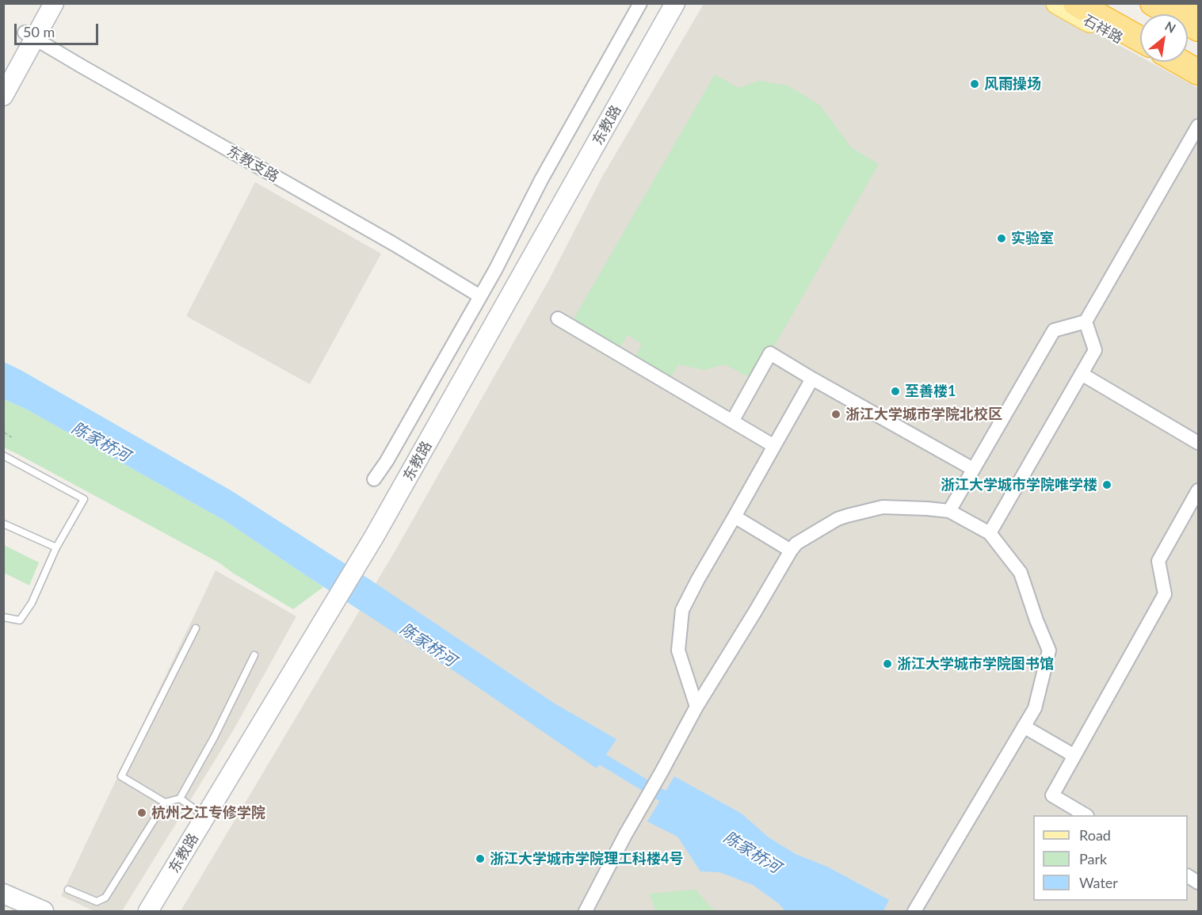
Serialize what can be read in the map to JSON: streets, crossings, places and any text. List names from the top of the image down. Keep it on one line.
{"streets":{"main road":["石祥路"],"street":["东教路","东教支路"]},"water":["陈家桥河"],"places":["风雨操场","实验室","至善楼1","浙江大学城市学院北校区","浙江大学城市学院唯学楼","浙江大学城市学院图书馆","杭州之江专修学院","浙江大学城市学院理工科楼4号"],"legend":["Road","Park","Water"],"scale_bar":"50 m","north":"top right"}
